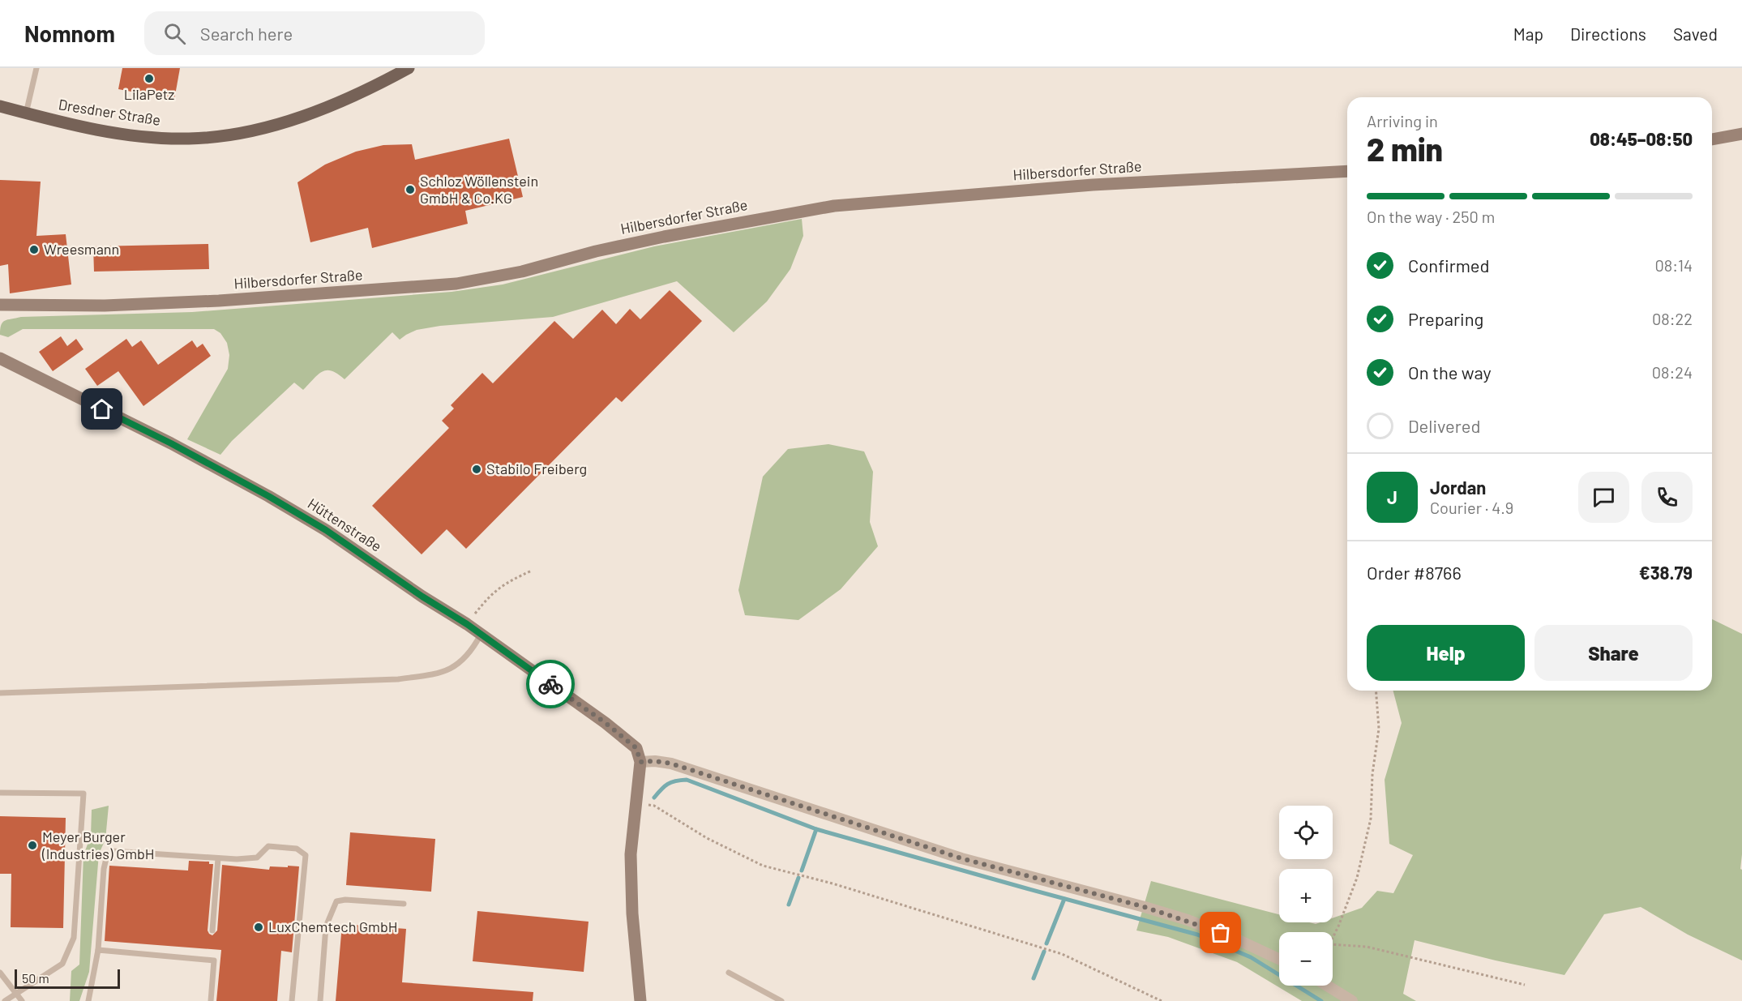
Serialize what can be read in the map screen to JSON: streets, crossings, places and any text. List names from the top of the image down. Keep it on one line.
{"streets":{"main road":["Dresdner Straße","Hilbersdorfer Straße","Hüttenstraße"]},"places":["LilaPetz","Schloz Wöllenstein GmbH & Co.KG","Wreesmann","Stabilo Freiberg","Meyer Burger (Industries) GmbH","LuxChemtech GmbH"],"scale_bar":"50 m","page":{"header":"Nomnom","search":"Search here","nav":["Map","Directions","Saved"],"heading":["2 min","Arriving in","08:45–08:50"],"panel":["Jordan","Courier · 4.9","Order #8766","€38.79"],"bar":"On the way · 250 m","list":[["Confirmed","08:14"],["Preparing","08:22"],["On the way","08:24"],"Delivered"],"round":"J","buttons":["Help","Share"],"map_buttons":["+","−"],"scale":"50 m"}}
